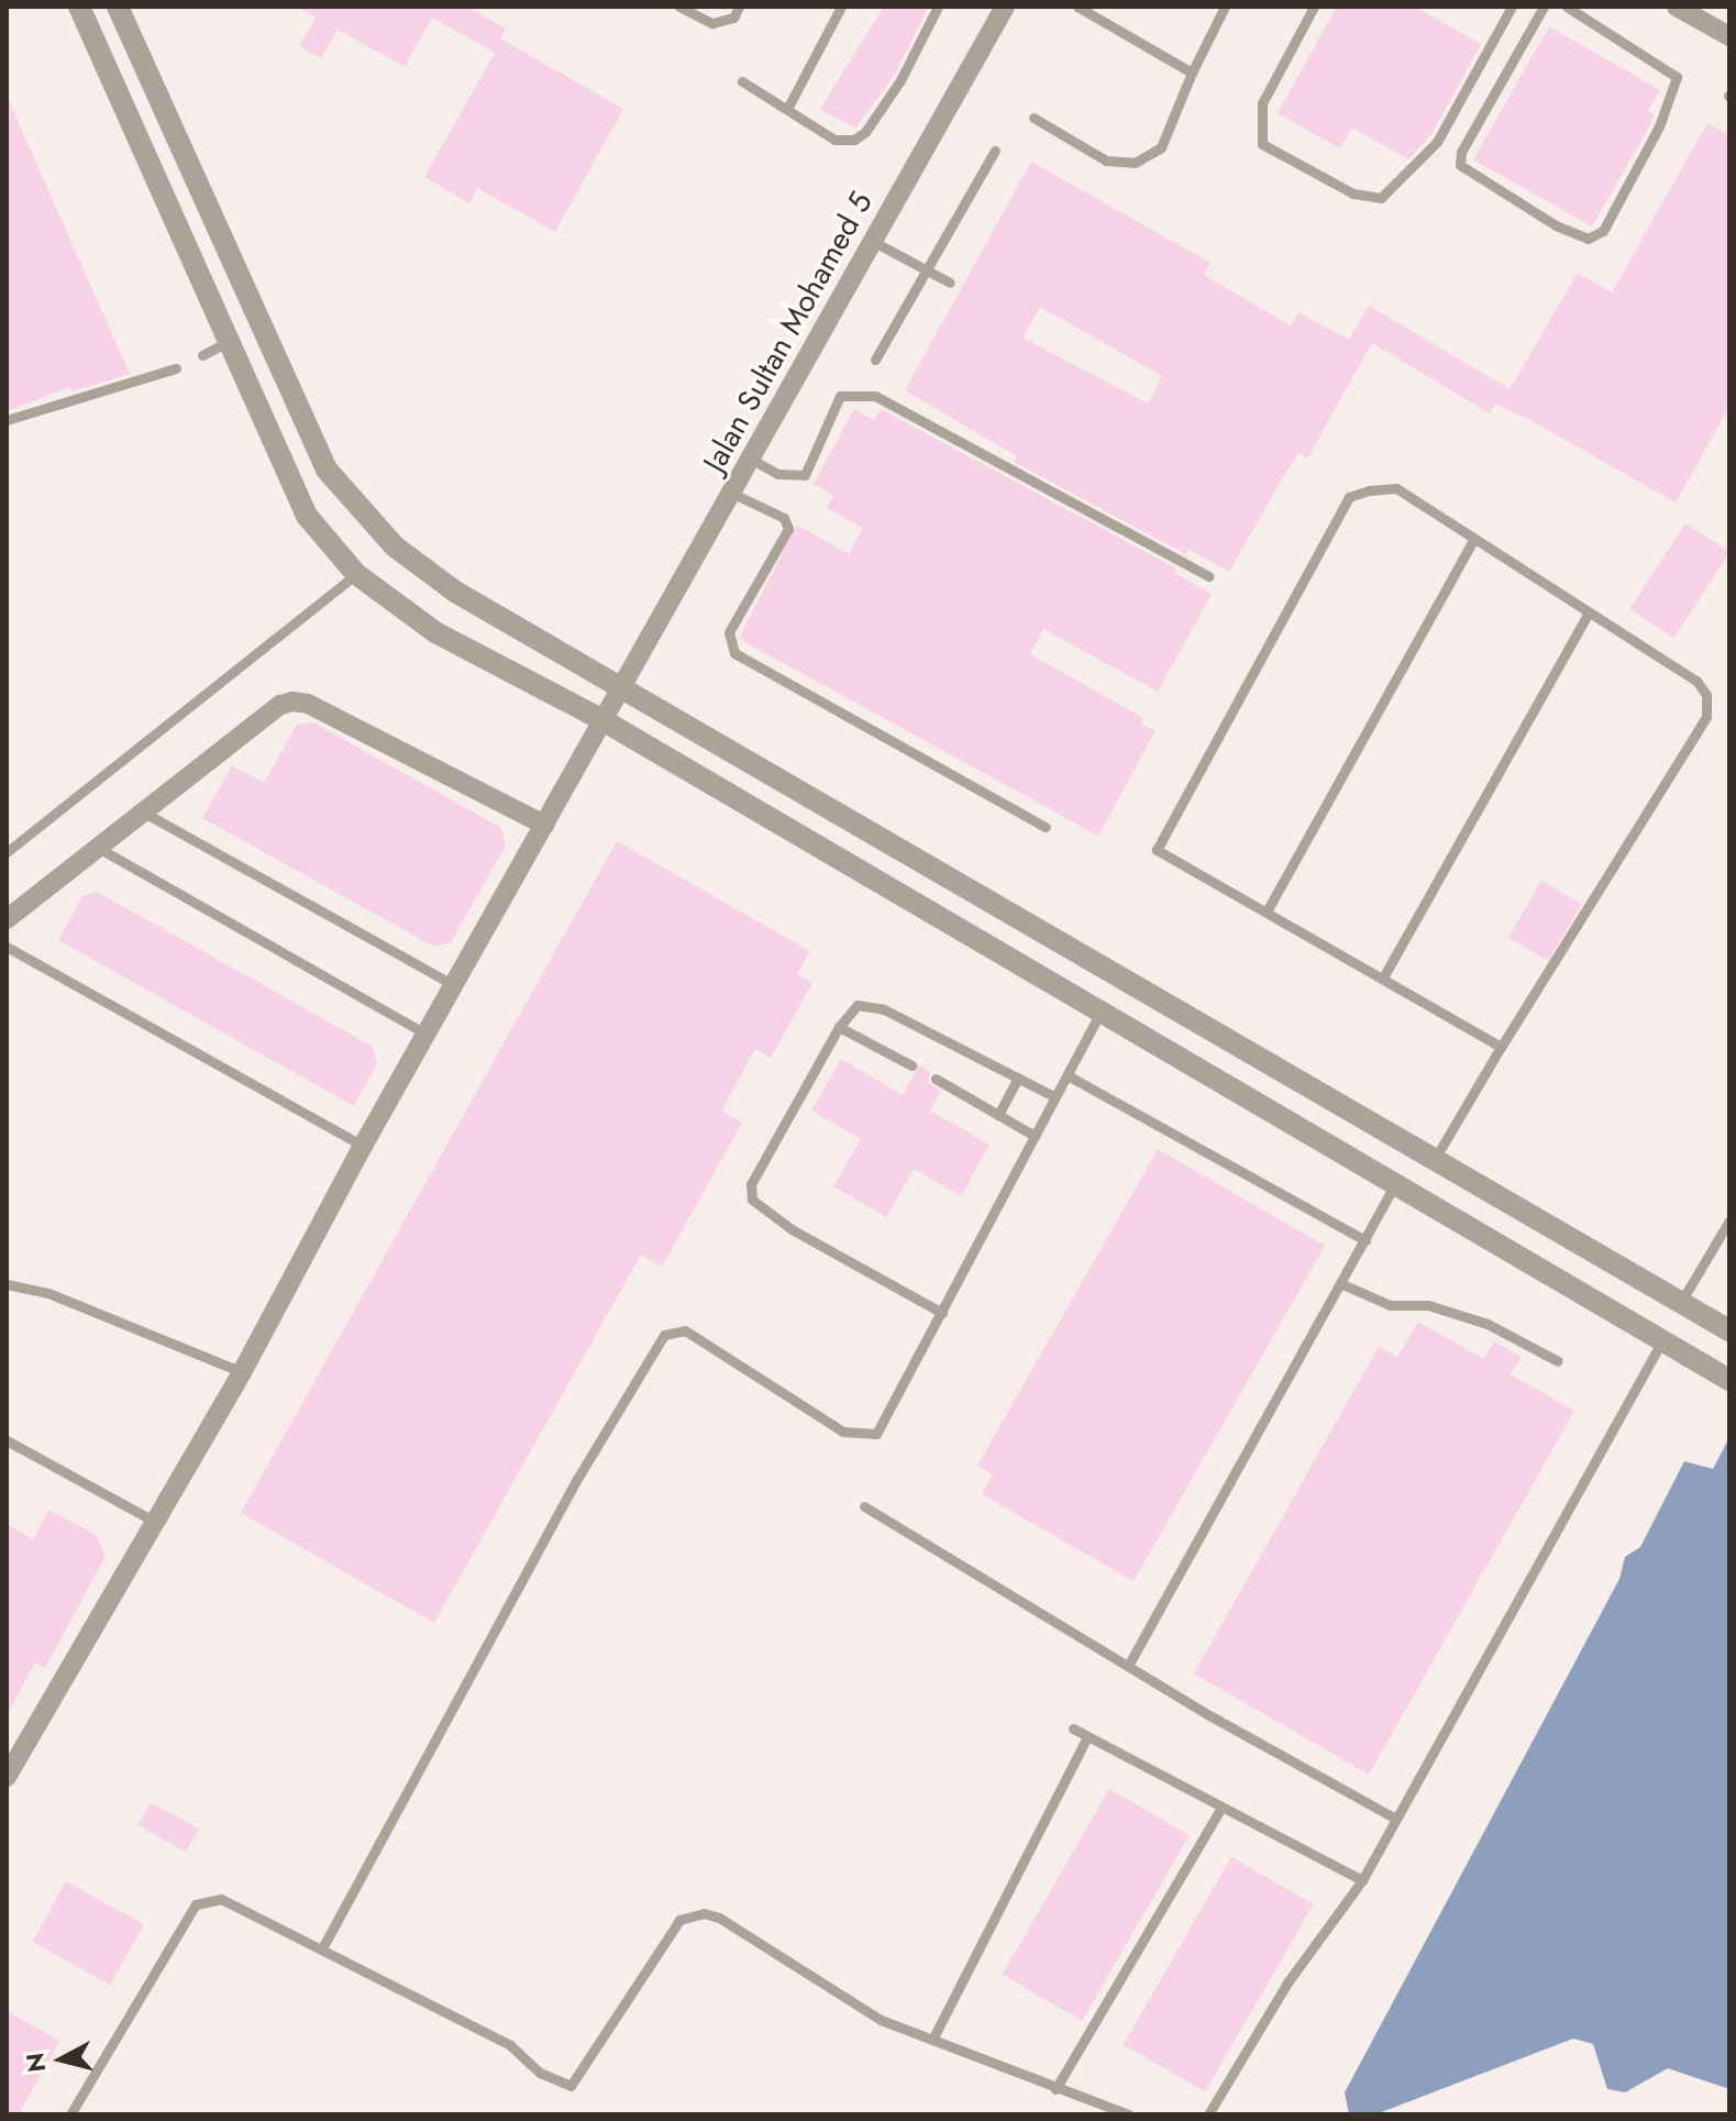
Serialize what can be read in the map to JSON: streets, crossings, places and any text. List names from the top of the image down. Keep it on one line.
{"streets":{"street":["Jalan Sultan Mohamed 5"]},"north":"left"}
